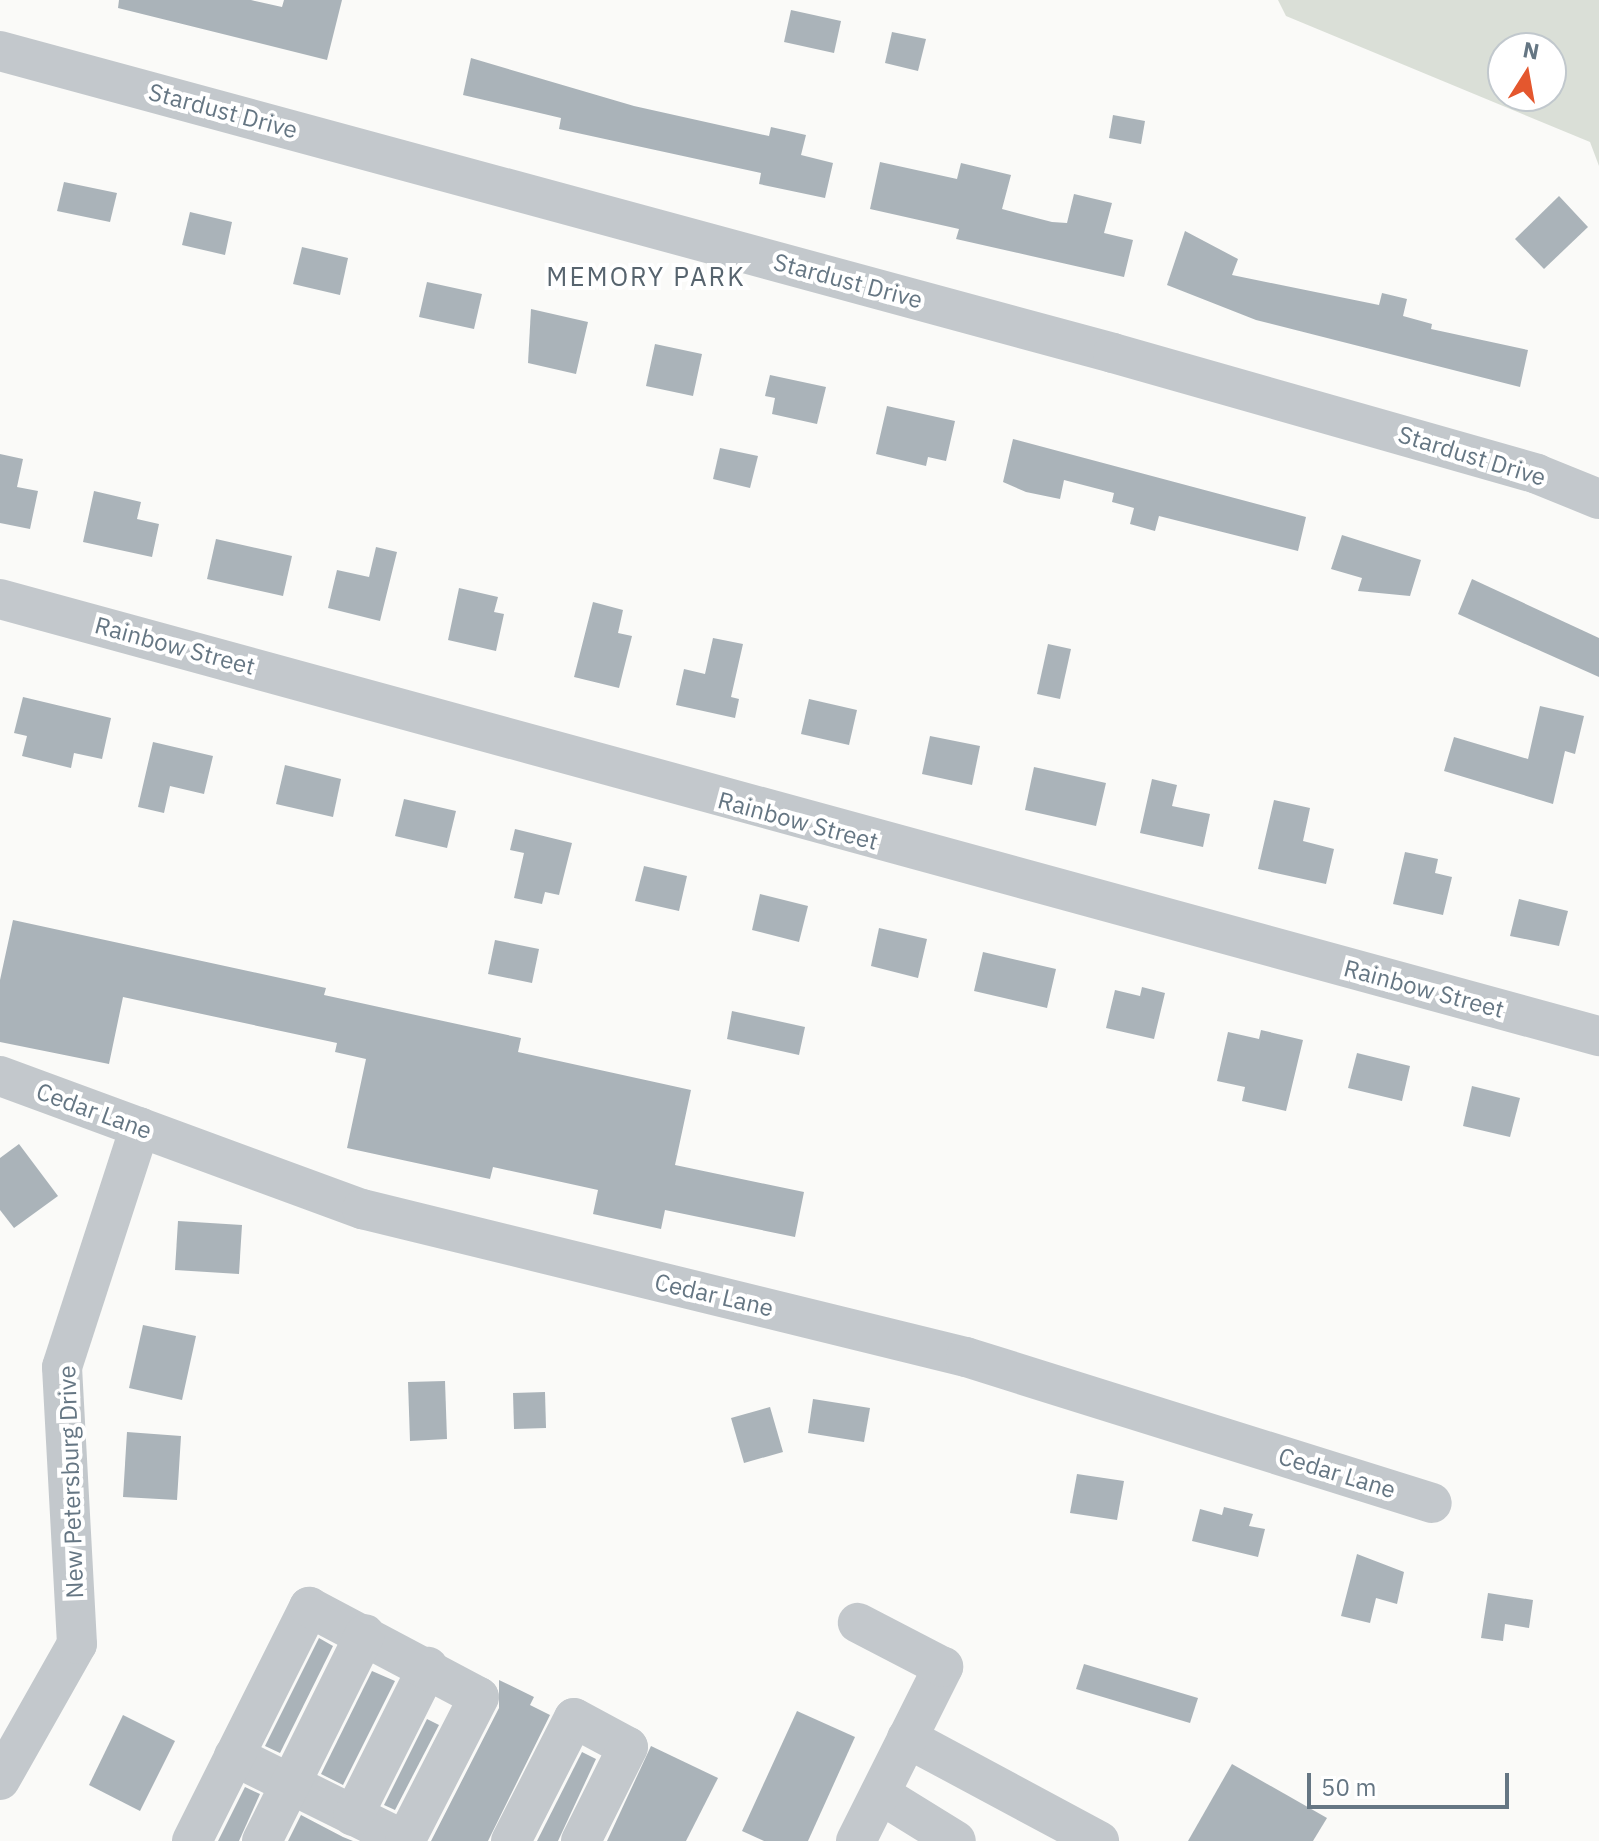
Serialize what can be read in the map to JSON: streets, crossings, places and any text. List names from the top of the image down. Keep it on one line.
{"streets":{"street":["Stardust Drive","Rainbow Street","Cedar Lane","New Petersburg Drive"]},"crossings":[["Cedar Lane","New Petersburg Drive"]],"districts":["MEMORY PARK"],"scale_bar":"50 m","north":"top"}
